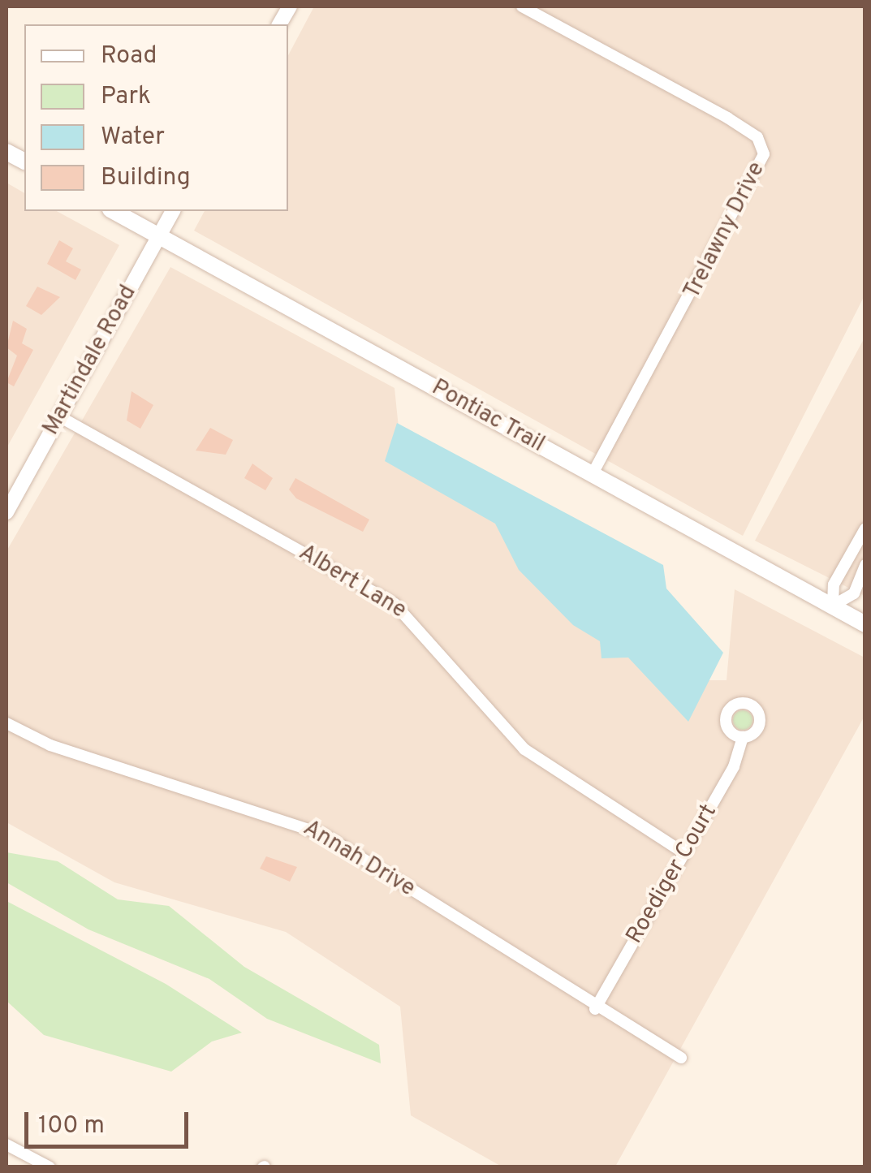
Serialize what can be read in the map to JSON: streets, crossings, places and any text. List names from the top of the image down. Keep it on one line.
{"streets":{"main road":["Pontiac Trail"],"street":["Trelawny Drive","Martindale Road","Albert Lane","Annah Drive","Roediger Court"]},"crossings":[["Trelawny Drive","Pontiac Trail"],["Martindale Road","Pontiac Trail"],["Martindale Road","Albert Lane"],["Albert Lane","Roediger Court"],["Annah Drive","Roediger Court"]],"legend":["Road","Park","Water","Building"],"scale_bar":"100 m"}
